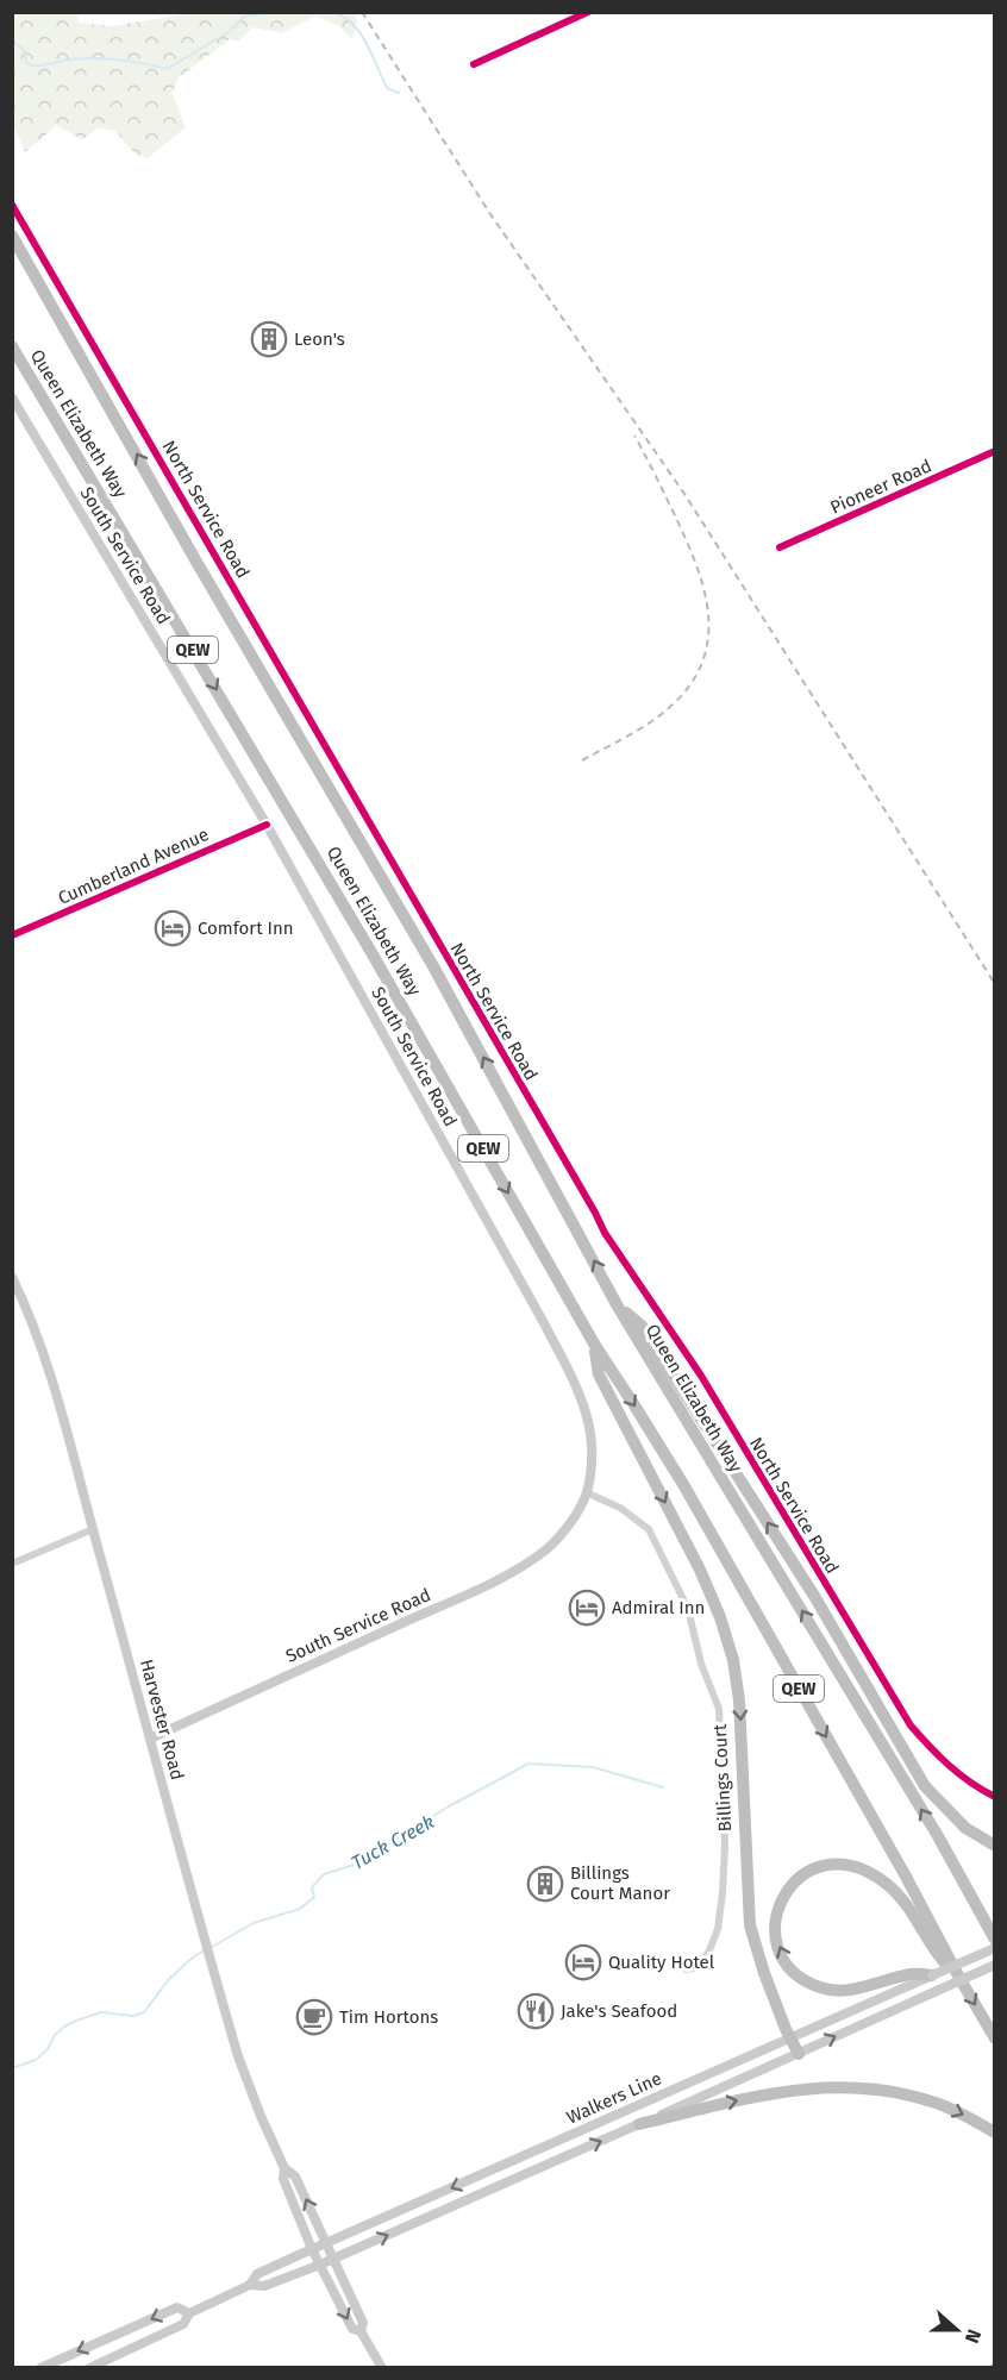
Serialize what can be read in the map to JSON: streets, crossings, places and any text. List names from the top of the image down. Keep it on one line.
{"streets":{"highway":["Queen Elizabeth Way","QEW"],"street":["Pioneer Road","North Service Road","South Service Road","Cumberland Avenue","Harvester Road","Billings Court","Walkers Line"]},"crossings":[["Queen Elizabeth Way","Walkers Line"],["South Service Road","Cumberland Avenue"],["South Service Road","Harvester Road"],["South Service Road","Billings Court"],["Harvester Road","Walkers Line"]],"water":["Tuck Creek"],"places":{"building":["Leon's","Billings Court Manor"],"hotel":["Comfort Inn","Admiral Inn","Quality Hotel"],"restaurant":["Jake's Seafood"],"cafe":["Tim Hortons"]},"north":"right"}
